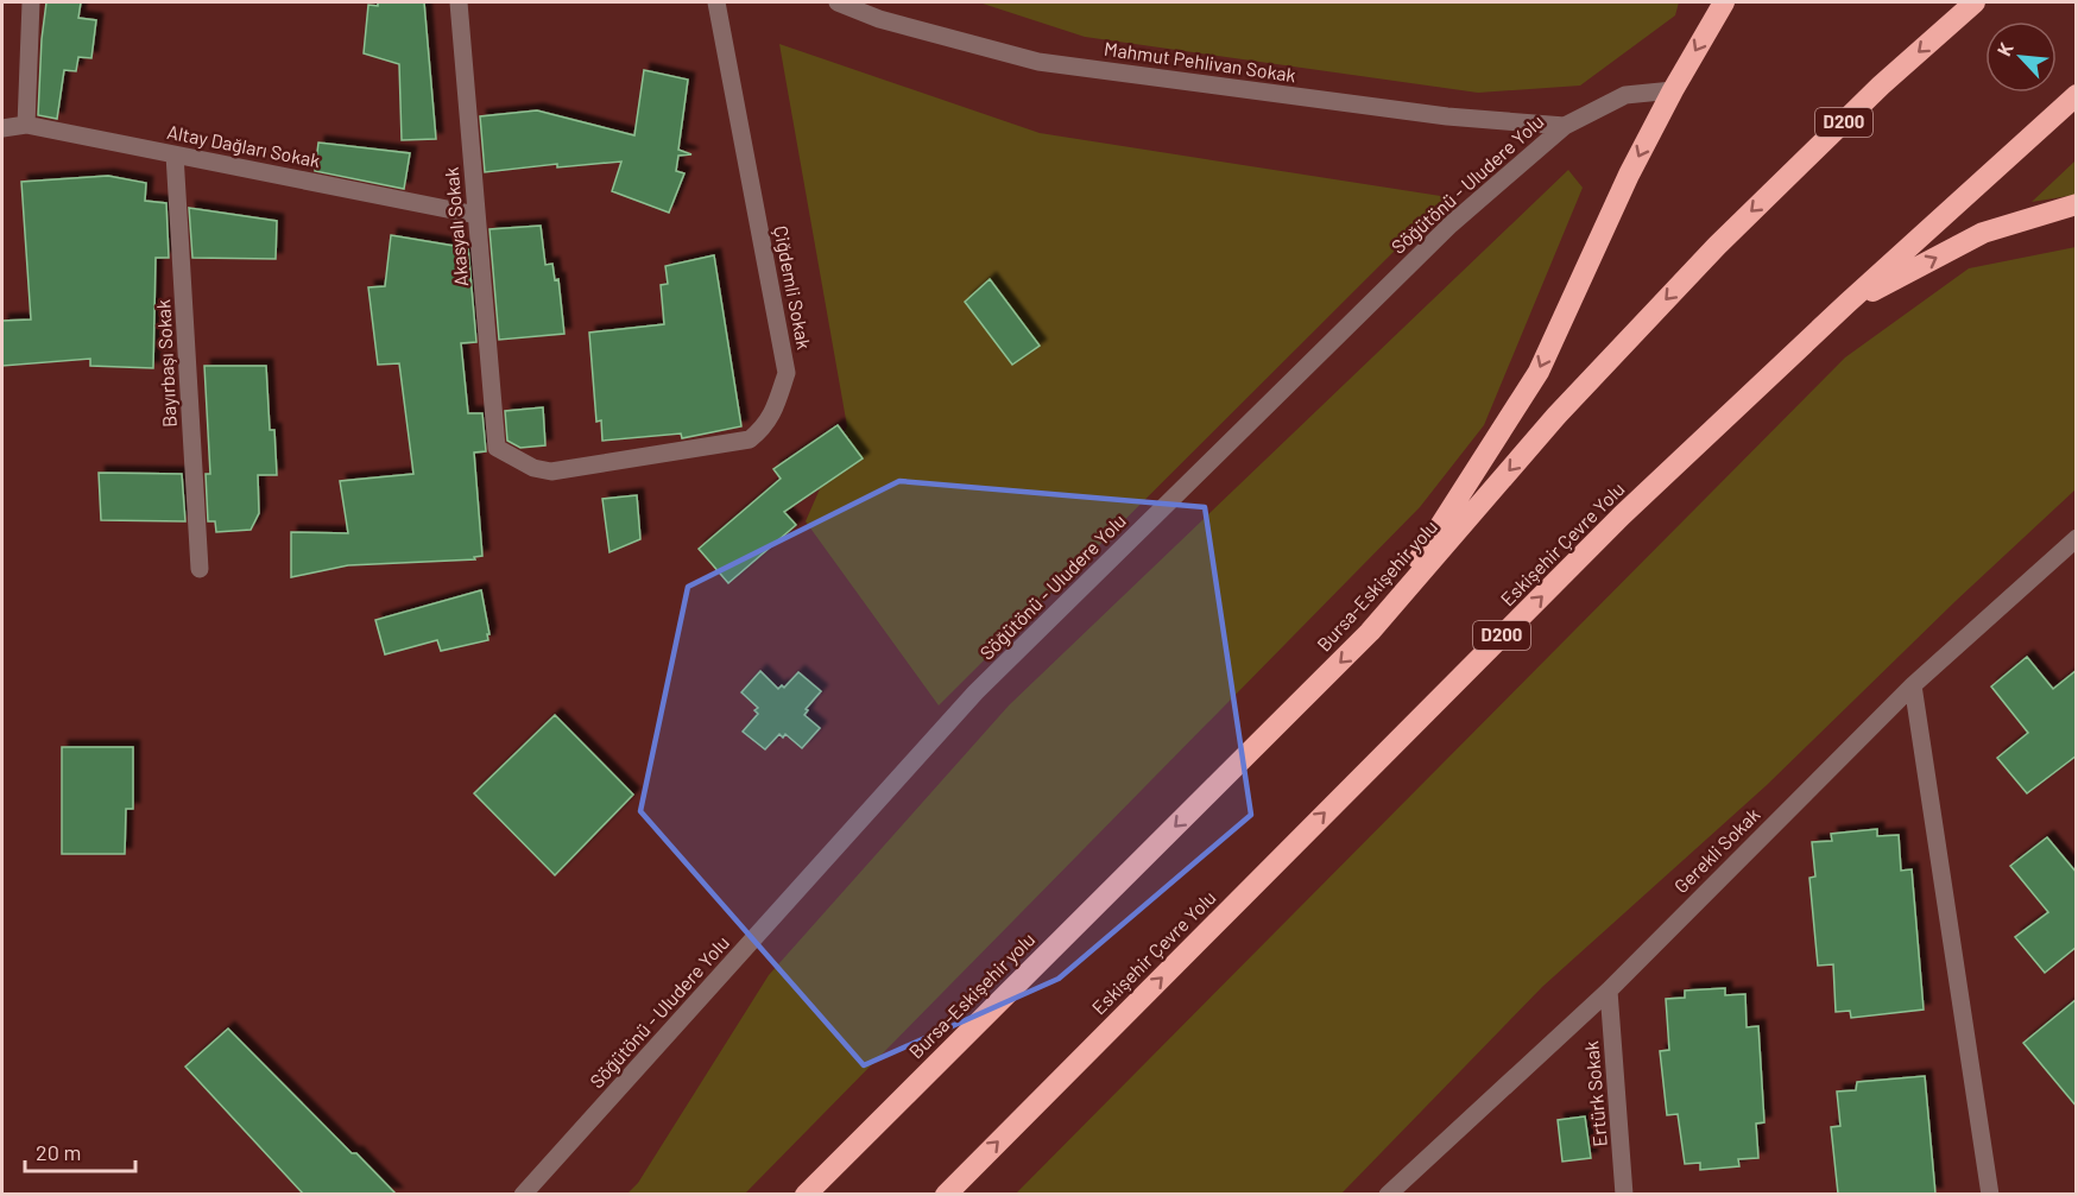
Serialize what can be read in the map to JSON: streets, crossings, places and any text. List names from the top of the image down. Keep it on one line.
{"streets":{"highway":["D200","Eskişehir Çevre Yolu","Bursa-Eskişehir yolu"],"street":["Mahmut Pehlivan Sokak","Altay Dağları Sokak","Söğütönü - Uludere Yolu","Akasyalı Sokak","Çiğdemli Sokak","Bayırbaşı Sokak","Gerekli Sokak","Ertürk Sokak"]},"crossings":[["Mahmut Pehlivan Sokak","Söğütönü - Uludere Yolu"],["Altay Dağları Sokak","Akasyalı Sokak"],["Altay Dağları Sokak","Bayırbaşı Sokak"],["Akasyalı Sokak","Çiğdemli Sokak"],["Gerekli Sokak","Ertürk Sokak"]],"scale_bar":"20 m","north":"top left"}
